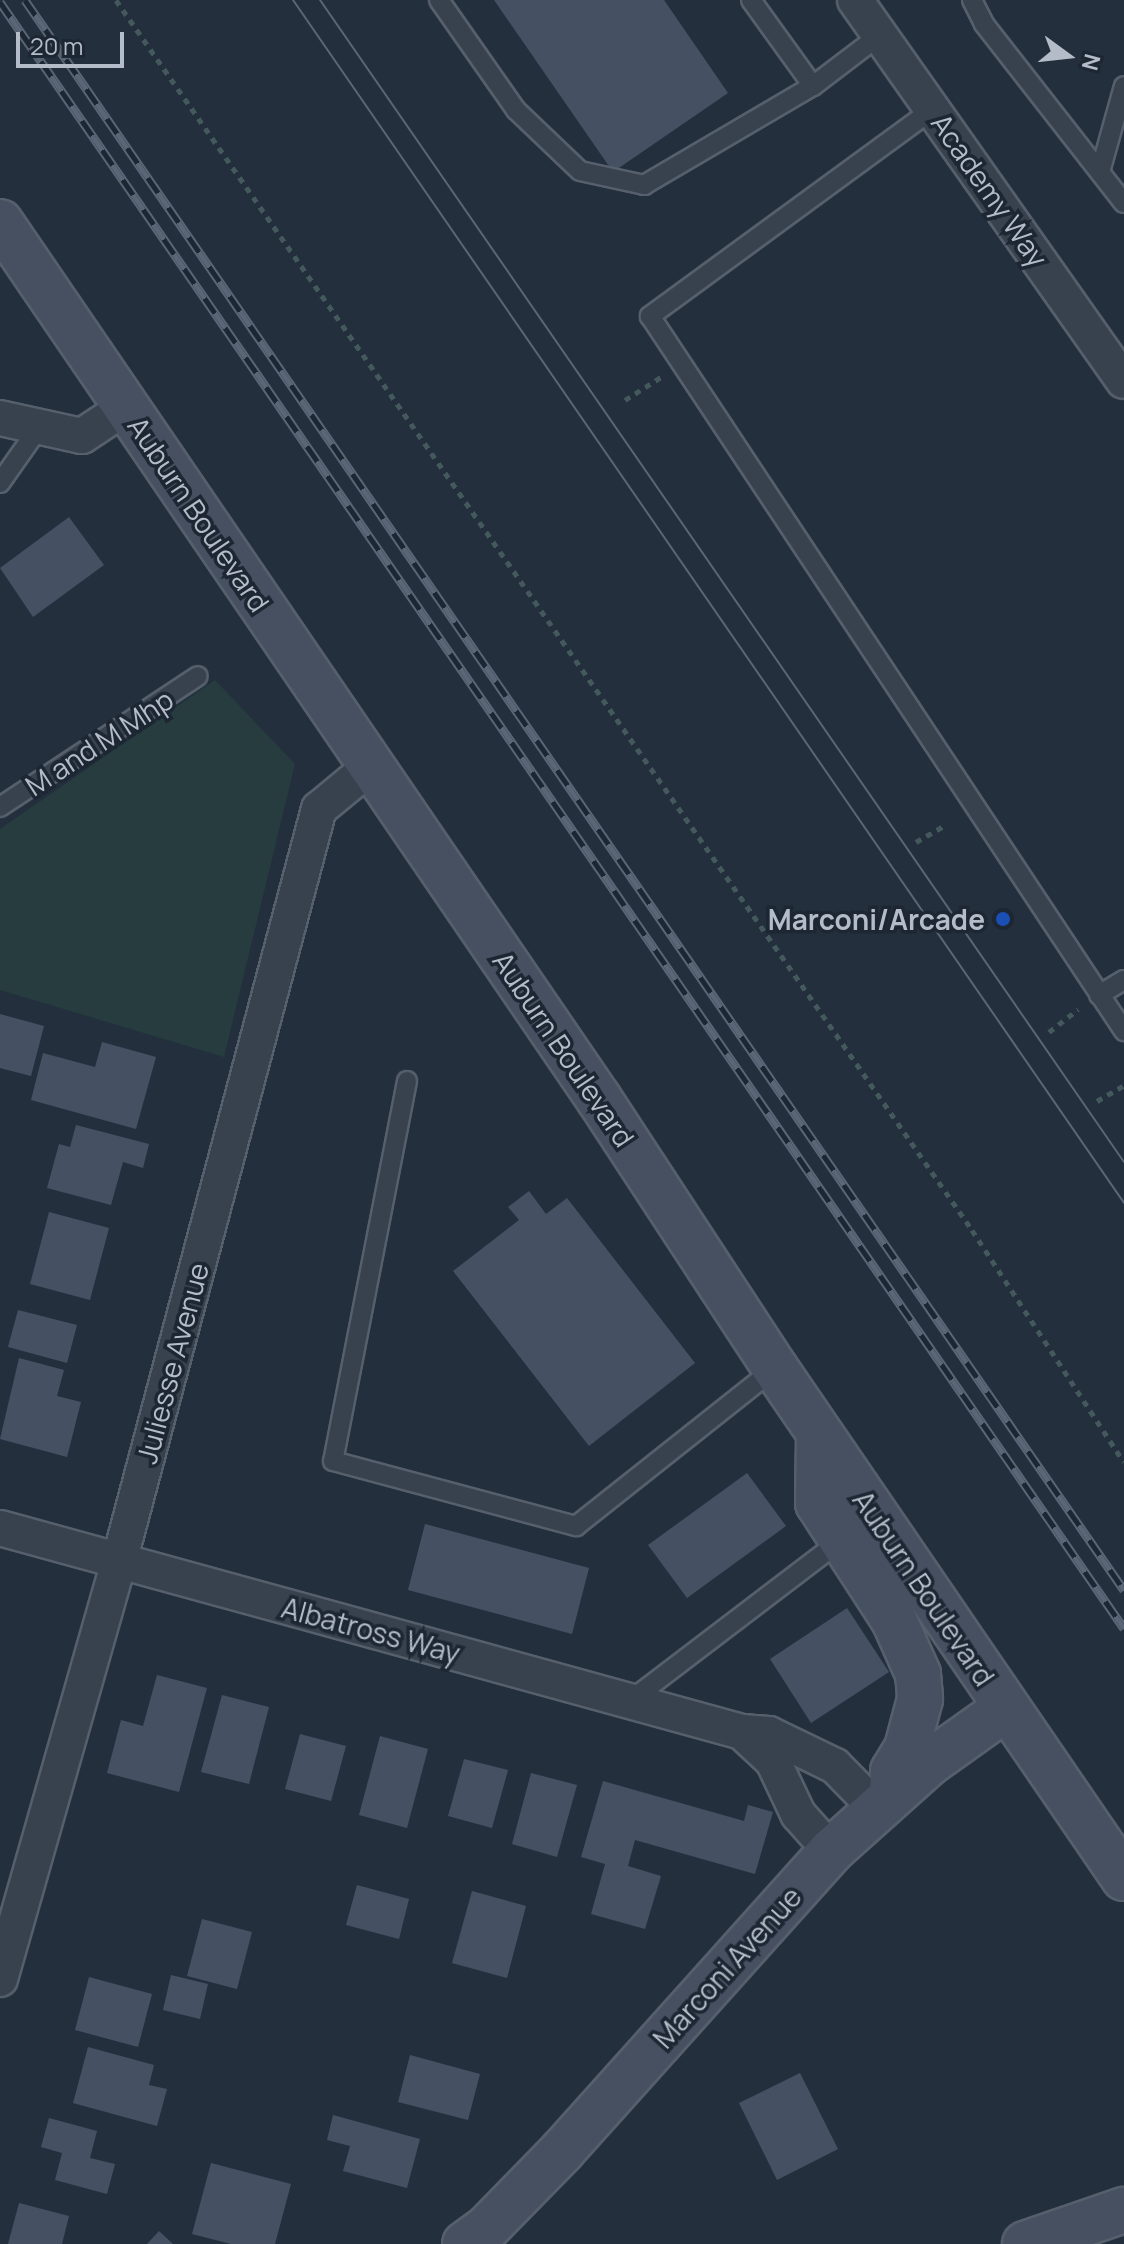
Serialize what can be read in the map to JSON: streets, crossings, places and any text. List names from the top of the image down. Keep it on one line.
{"streets":{"street":["Academy Way","Auburn Boulevard","Juliesse Avenue","Albatross Way","Marconi Avenue"],"lane":["M and M Mhp"]},"crossings":[["Auburn Boulevard","Juliesse Avenue"],["Auburn Boulevard","Marconi Avenue"],["Juliesse Avenue","Albatross Way"],["Albatross Way","Marconi Avenue"]],"places":["Marconi/Arcade"],"scale_bar":"20 m","north":"right"}
